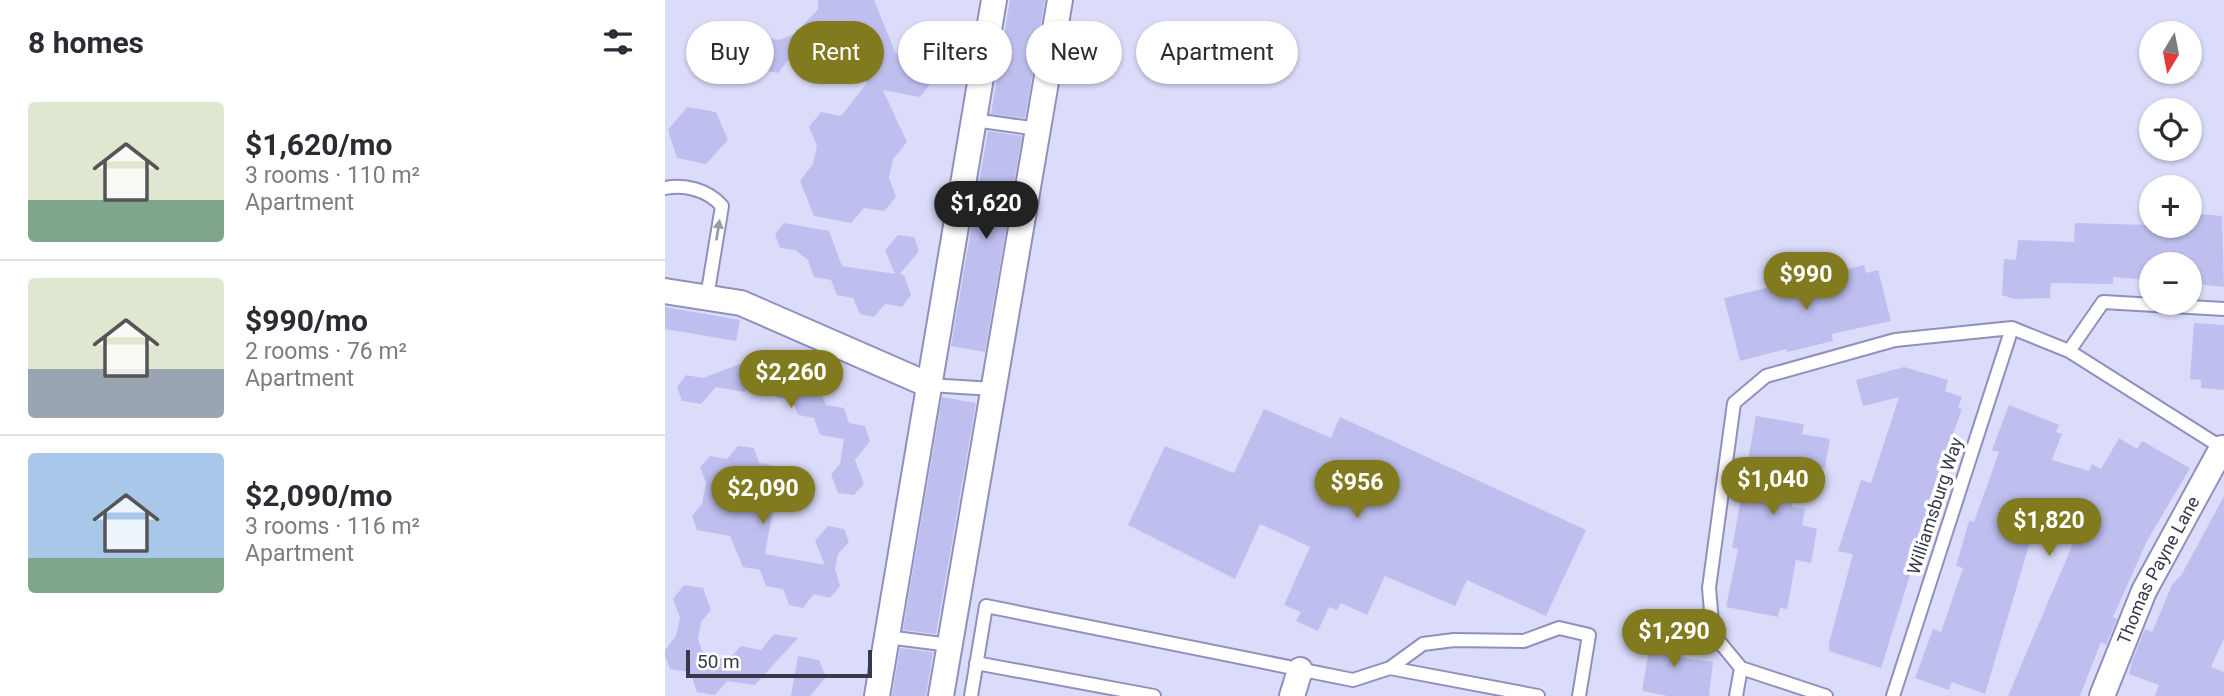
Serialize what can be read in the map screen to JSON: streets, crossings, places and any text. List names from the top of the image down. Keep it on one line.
{"streets":{"street":["Thomas Payne Lane"],"lane":["Williamsburg Way"]},"scale_bar":"50 m","north":"bottom","page":{"heading":"8 homes","map_buttons":["+","−"],"chip":["Buy","Rent","Filters","New","Apartment"],"list":[{"name":"$1,620/mo","note":"3 rooms · 110 m² · Apartment"},{"name":"$990/mo","note":"2 rooms · 76 m² · Apartment"},{"name":"$2,090/mo","note":"3 rooms · 116 m² · Apartment"}],"price":["$1,620","$990","$2,260","$1,040","$956","$2,090","$1,820","$1,290"],"scale":"50 m"}}
